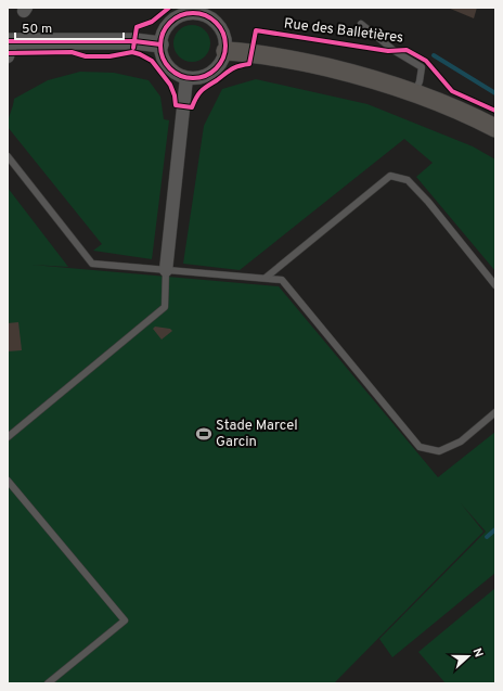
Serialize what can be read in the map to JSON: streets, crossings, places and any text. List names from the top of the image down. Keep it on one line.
{"streets":{"cycle path":["Rue des Balletières"]},"places":{"sports":["Stade Marcel Garcin"]},"scale_bar":"50 m","north":"right"}
